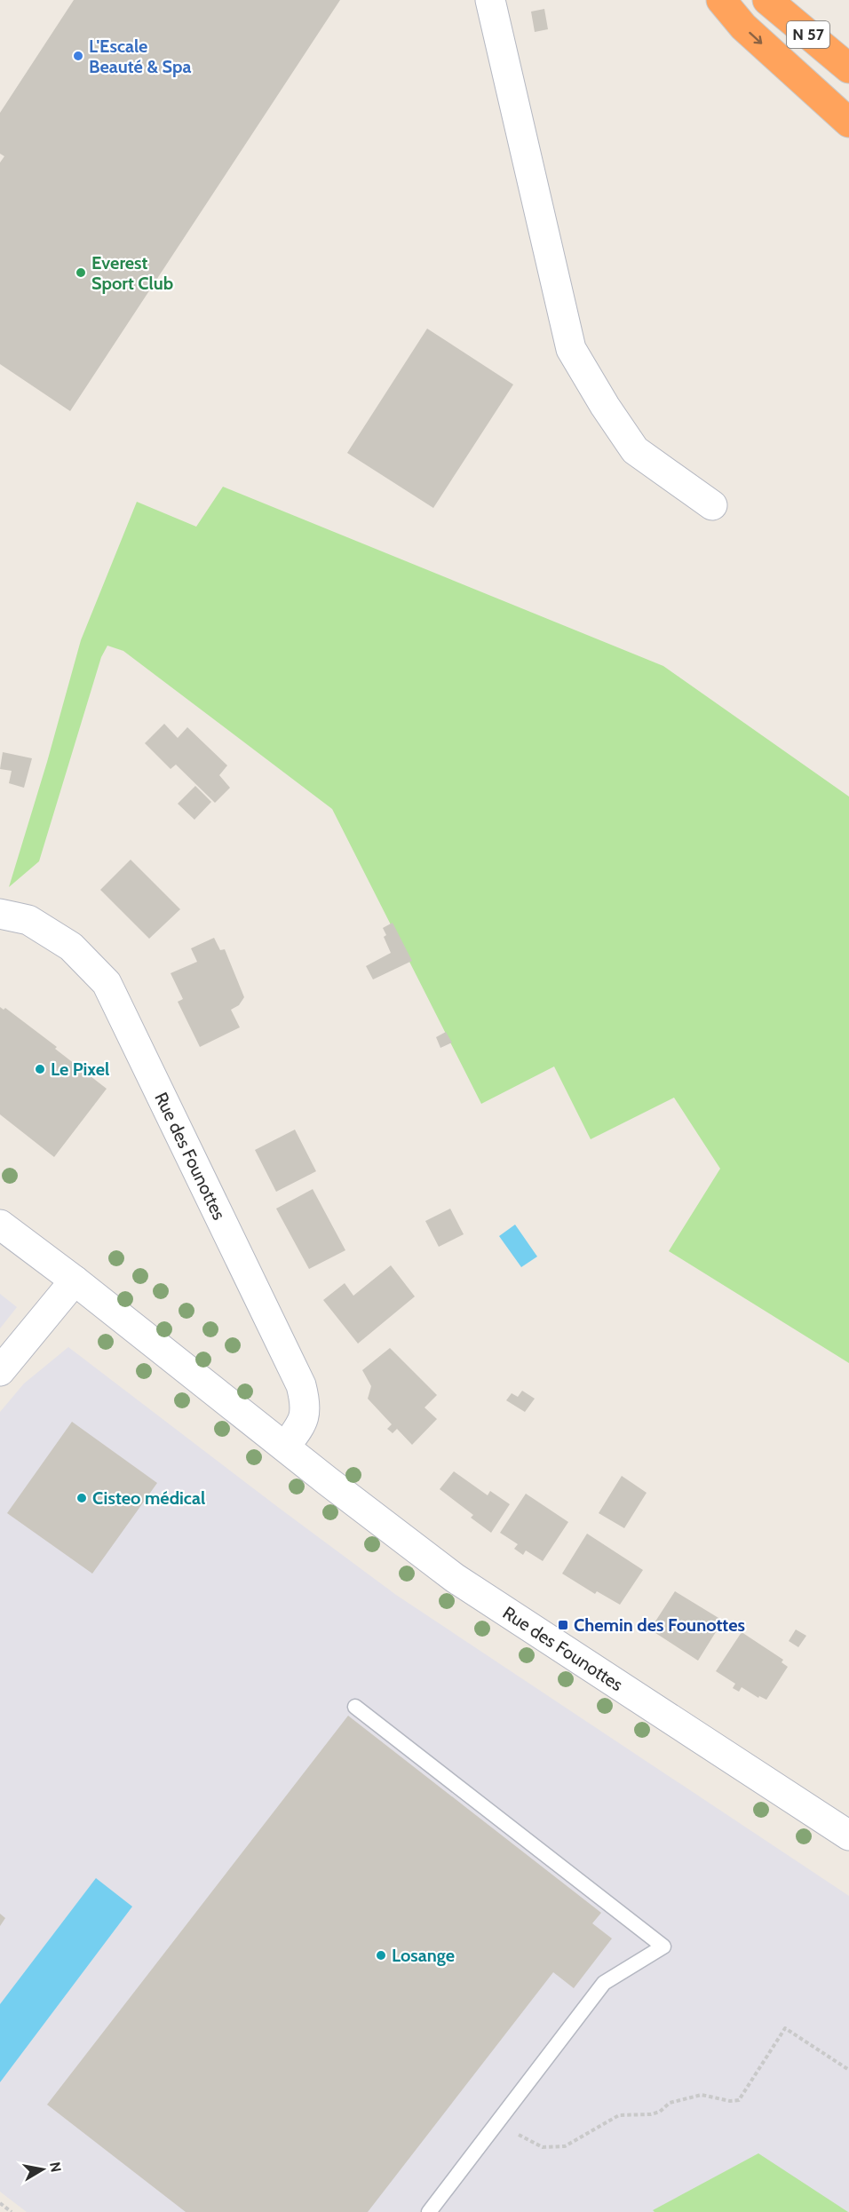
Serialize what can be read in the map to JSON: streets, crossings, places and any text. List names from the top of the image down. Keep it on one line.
{"streets":{"highway":["N 57"],"street":["Rue des Founottes"]},"places":{"other":["L'Escale Beauté & Spa","Everest Sport Club","Le Pixel","Cisteo médical","Losange"],"transit":["Chemin des Founottes"]},"north":"right"}
